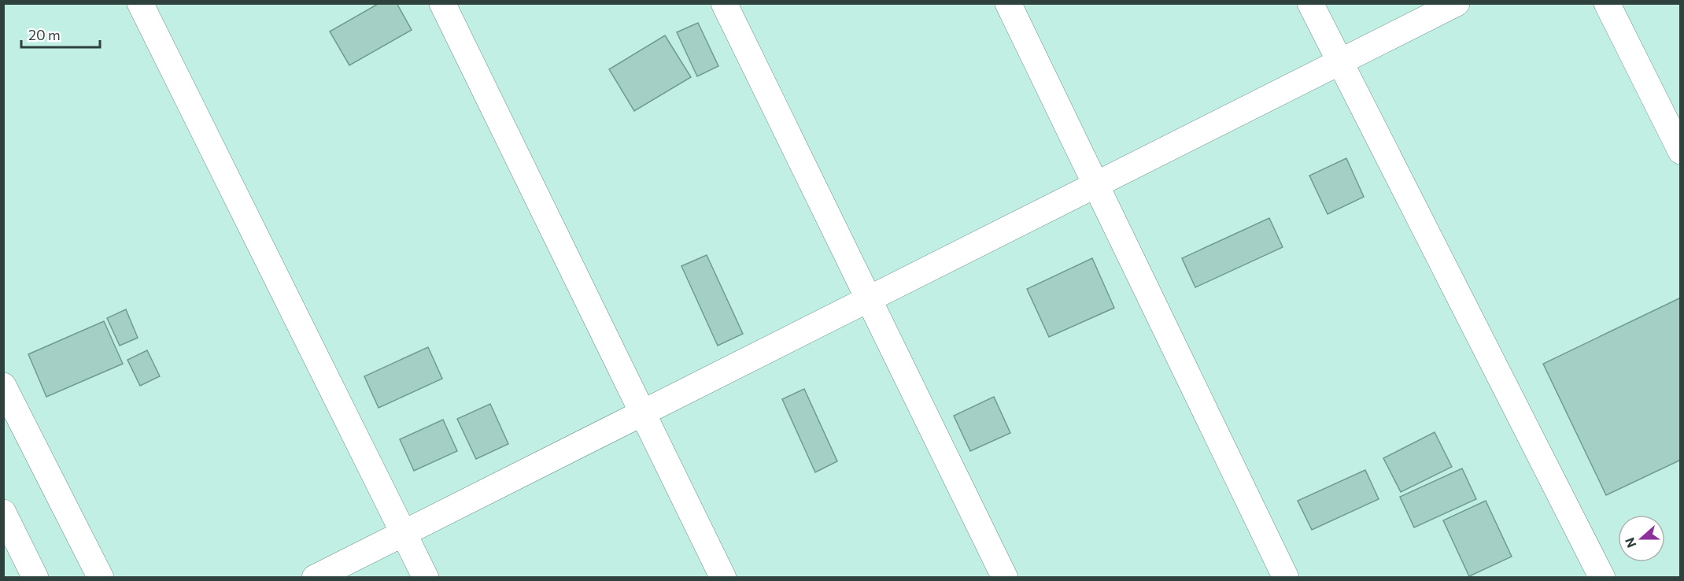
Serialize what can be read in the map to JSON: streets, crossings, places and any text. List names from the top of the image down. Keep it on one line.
{"scale_bar":"20 m","north":"left"}
